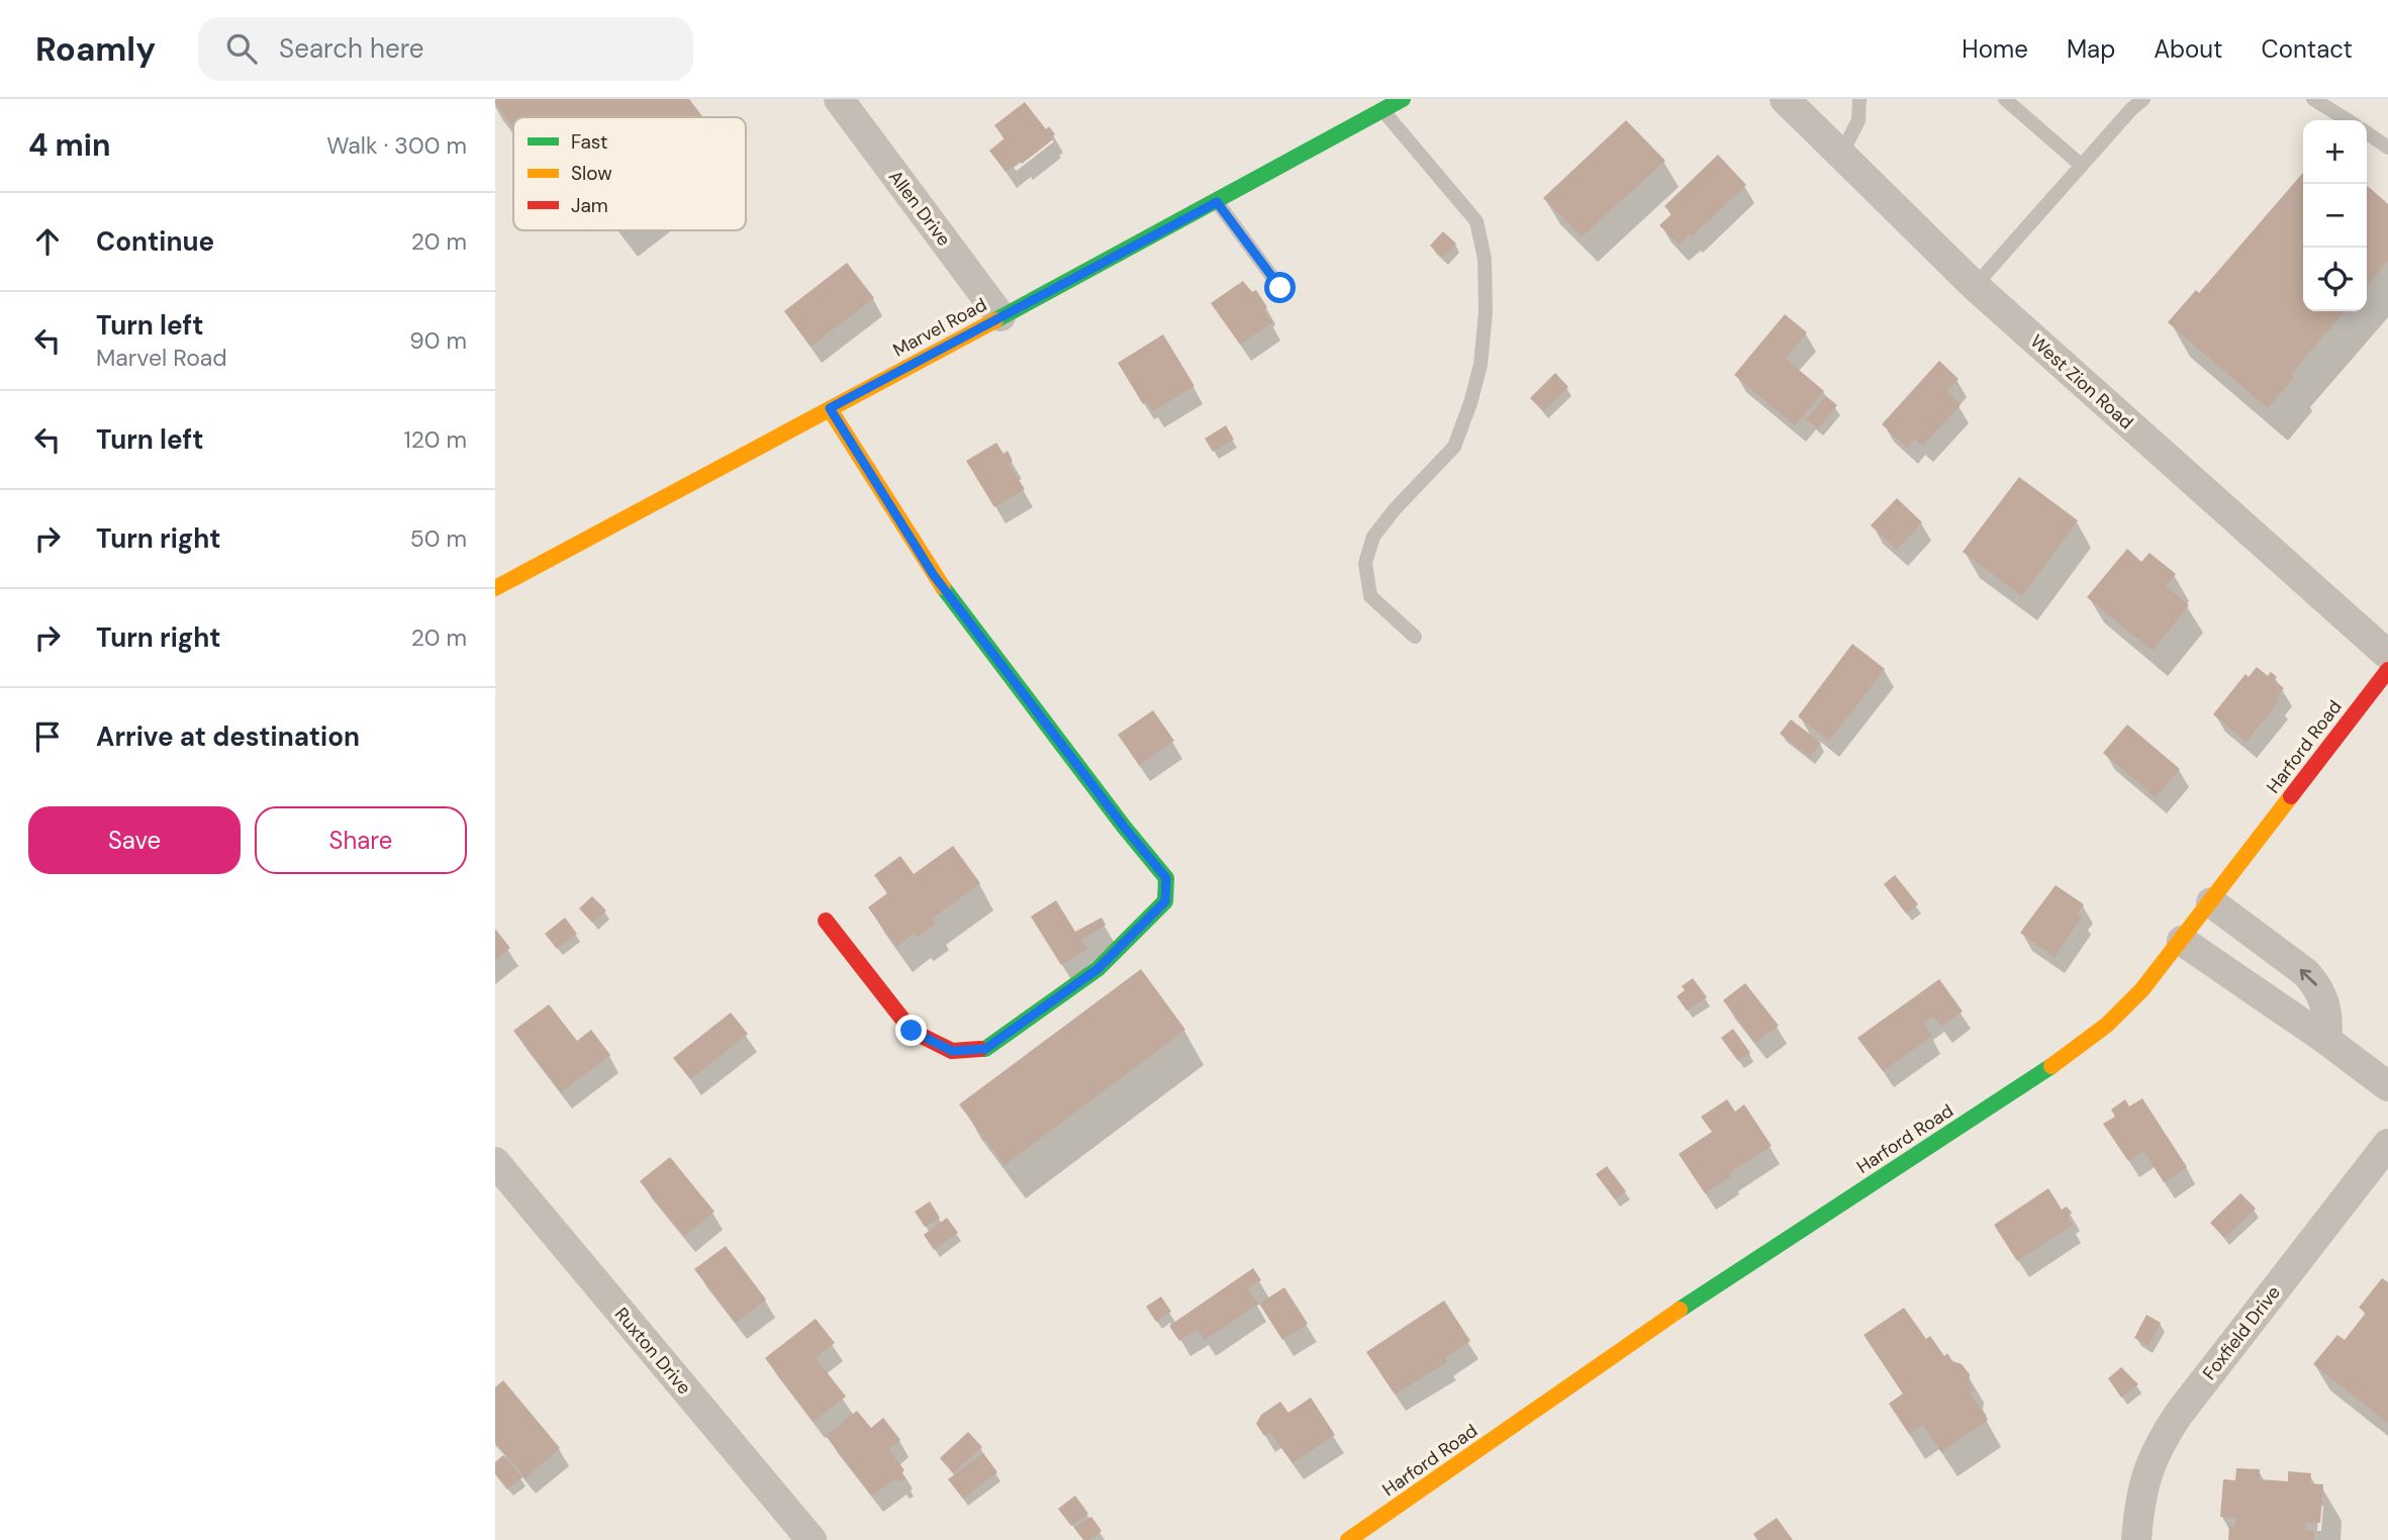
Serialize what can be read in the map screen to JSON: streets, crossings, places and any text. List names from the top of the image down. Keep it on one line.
{"streets":{"street":["Allen Drive","Marvel Road","West Zion Road","Harford Road","Foxfield Drive","Ruxton Drive"]},"crossings":[["Allen Drive","Marvel Road"],["West Zion Road","Harford Road"]],"legend":["Fast","Slow","Jam"],"page":{"header":"Roamly","search":"Search here","nav":["Home","Map","About","Contact"],"heading":["4 min","Walk · 300 m"],"map_buttons":["+","−"],"list":[["Continue","20 m"],["Turn left","Marvel Road","90 m"],["Turn left","120 m"],["Turn right","50 m"],["Turn right","20 m"],"Arrive at destination"],"buttons":["Save","Share"]}}
